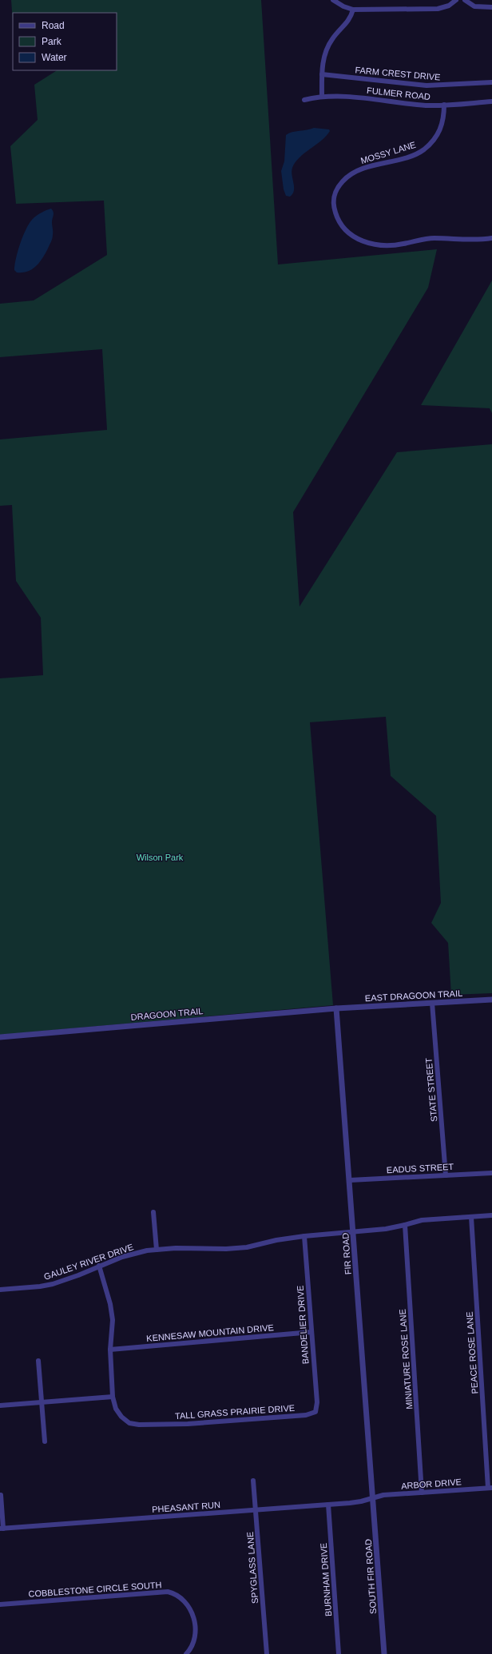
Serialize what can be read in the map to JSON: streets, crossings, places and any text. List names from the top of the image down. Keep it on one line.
{"streets":{"street":["FARM CREST DRIVE","FULMER ROAD","MOSSY LANE","EAST DRAGOON TRAIL","DRAGOON TRAIL","STATE STREET","EADUS STREET","FIR ROAD","GAULEY RIVER DRIVE","BANDELIER DRIVE","KENNESAW MOUNTAIN DRIVE","PEACE ROSE LANE","MINIATURE ROSE LANE","TALL GRASS PRAIRIE DRIVE","ARBOR DRIVE","PHEASANT RUN","SPYGLASS LANE","SOUTH FIR ROAD","BURNHAM DRIVE","COBBLESTONE CIRCLE SOUTH"]},"crossings":[["FULMER ROAD","MOSSY LANE"],["EAST DRAGOON TRAIL","DRAGOON TRAIL"],["EAST DRAGOON TRAIL","STATE STREET"],["EAST DRAGOON TRAIL","FIR ROAD"],["DRAGOON TRAIL","FIR ROAD"],["STATE STREET","EADUS STREET"],["EADUS STREET","FIR ROAD"],["FIR ROAD","GAULEY RIVER DRIVE"],["FIR ROAD","ARBOR DRIVE"],["FIR ROAD","PHEASANT RUN"],["FIR ROAD","SOUTH FIR ROAD"],["GAULEY RIVER DRIVE","BANDELIER DRIVE"],["GAULEY RIVER DRIVE","PEACE ROSE LANE"],["GAULEY RIVER DRIVE","MINIATURE ROSE LANE"],["GAULEY RIVER DRIVE","TALL GRASS PRAIRIE DRIVE"],["BANDELIER DRIVE","KENNESAW MOUNTAIN DRIVE"],["BANDELIER DRIVE","TALL GRASS PRAIRIE DRIVE"],["KENNESAW MOUNTAIN DRIVE","TALL GRASS PRAIRIE DRIVE"],["PEACE ROSE LANE","ARBOR DRIVE"],["MINIATURE ROSE LANE","ARBOR DRIVE"],["ARBOR DRIVE","PHEASANT RUN"],["ARBOR DRIVE","SOUTH FIR ROAD"],["PHEASANT RUN","SPYGLASS LANE"],["PHEASANT RUN","SOUTH FIR ROAD"],["PHEASANT RUN","BURNHAM DRIVE"]],"parks":["Wilson Park"],"legend":["Road","Park","Water"]}
